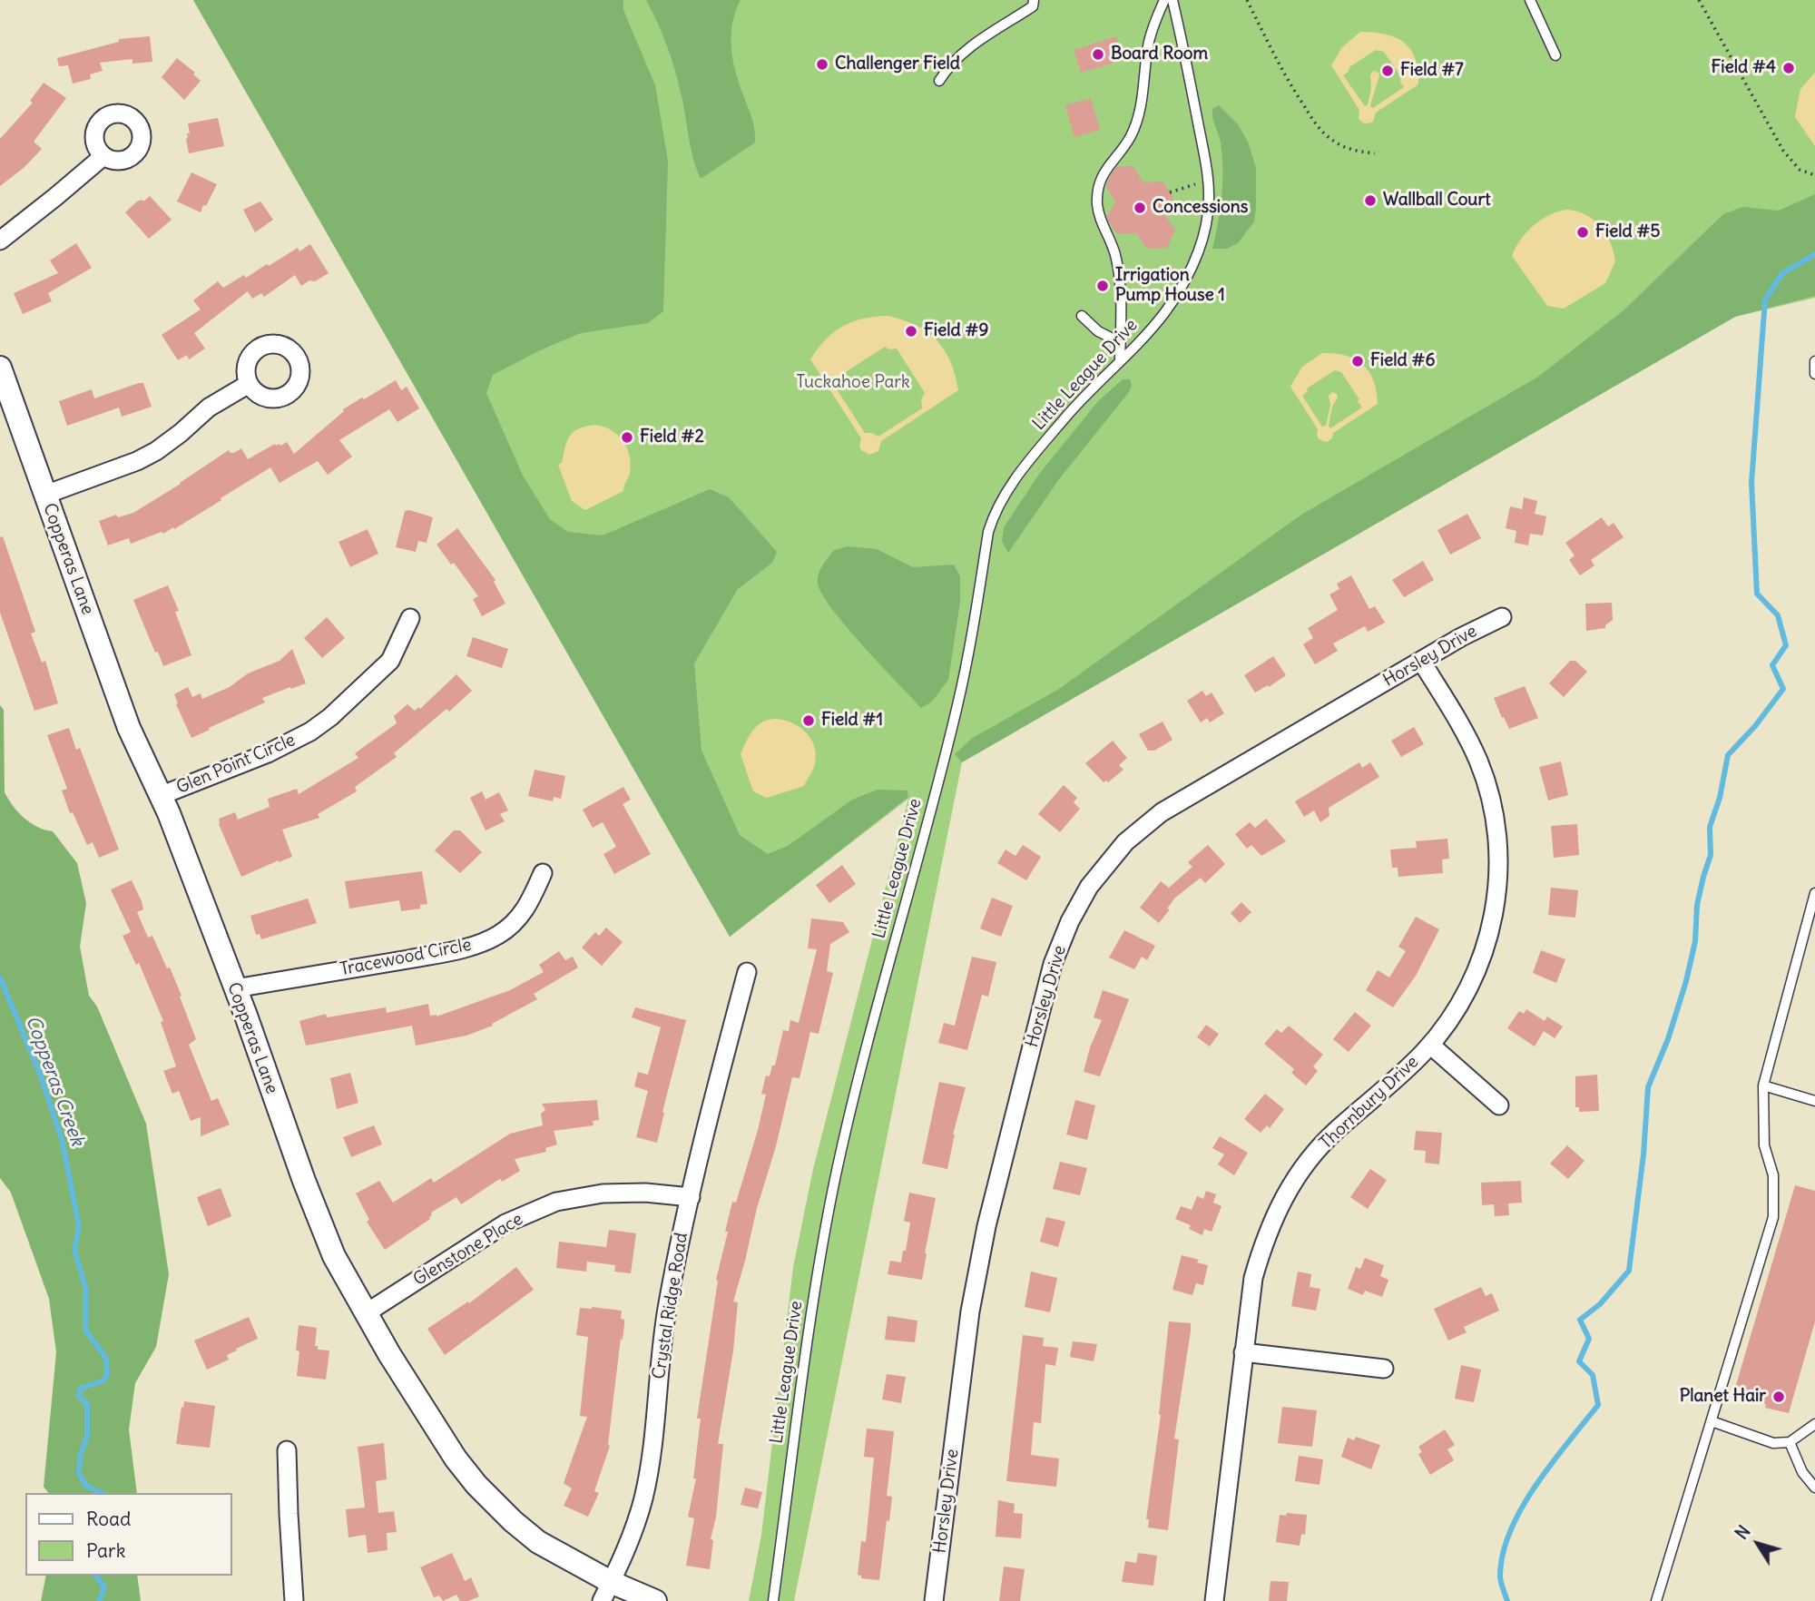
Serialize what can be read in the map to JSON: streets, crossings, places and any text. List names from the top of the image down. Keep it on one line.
{"streets":{"street":["Copperas Lane","Horsley Drive","Glen Point Circle","Tracewood Circle","Thornbury Drive","Glenstone Place","Crystal Ridge Road"],"lane":["Little League Drive"]},"crossings":[["Copperas Lane","Glen Point Circle"],["Copperas Lane","Tracewood Circle"],["Copperas Lane","Glenstone Place"],["Copperas Lane","Crystal Ridge Road"],["Horsley Drive","Thornbury Drive"],["Glenstone Place","Crystal Ridge Road"]],"water":["Copperas Creek"],"parks":["Tuckahoe Park"],"places":["Board Room","Challenger Field","Field #4","Field #7","Wallball Court","Concessions","Field #5","Irrigation Pump House 1","Field #9","Field #6","Field #2","Field #1","Planet Hair"],"legend":["Road","Park"],"north":"top left"}
